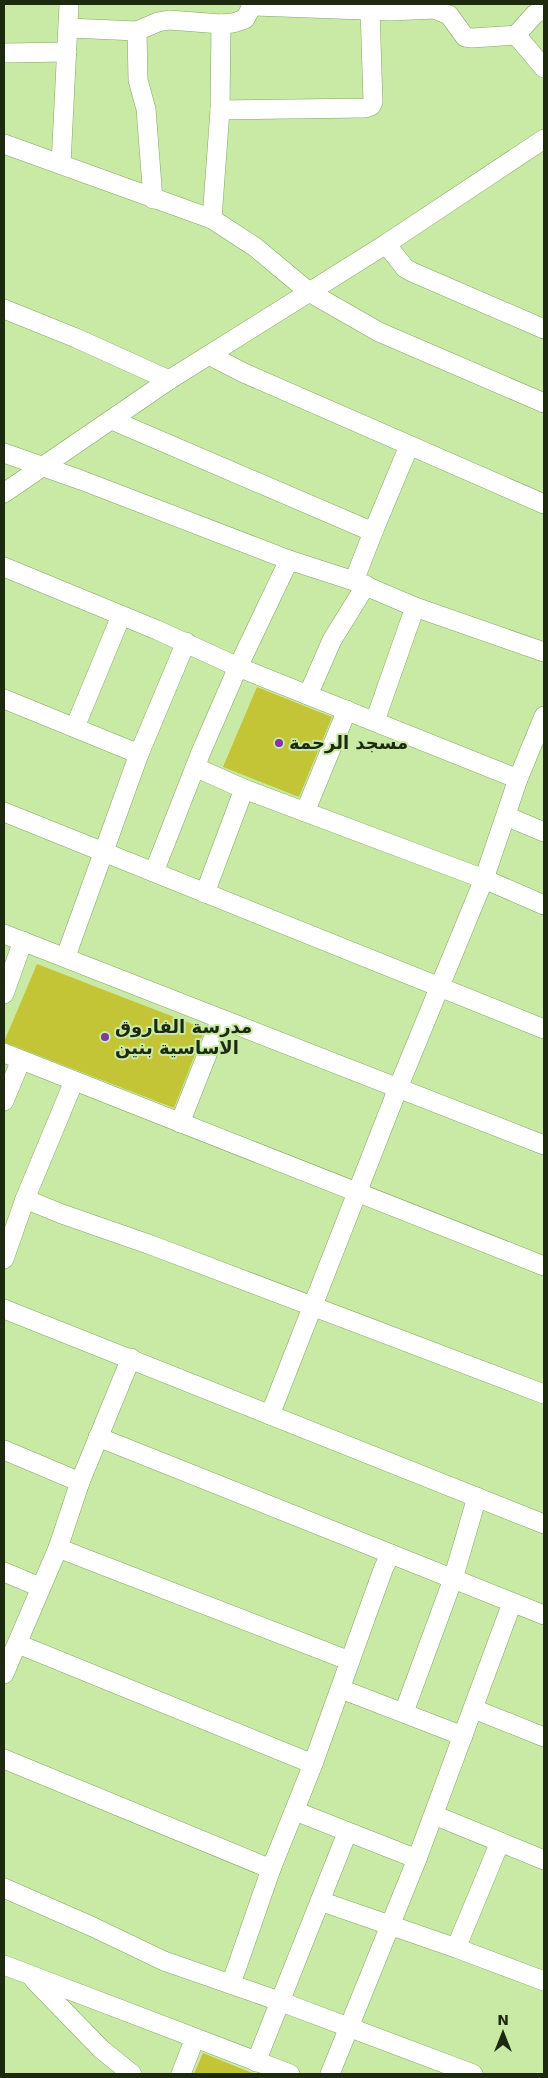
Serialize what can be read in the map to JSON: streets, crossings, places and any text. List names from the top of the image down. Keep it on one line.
{"places":["مسجد الرحمة","مدرسة الفاروق الاساسية بنين"],"north":"top"}
